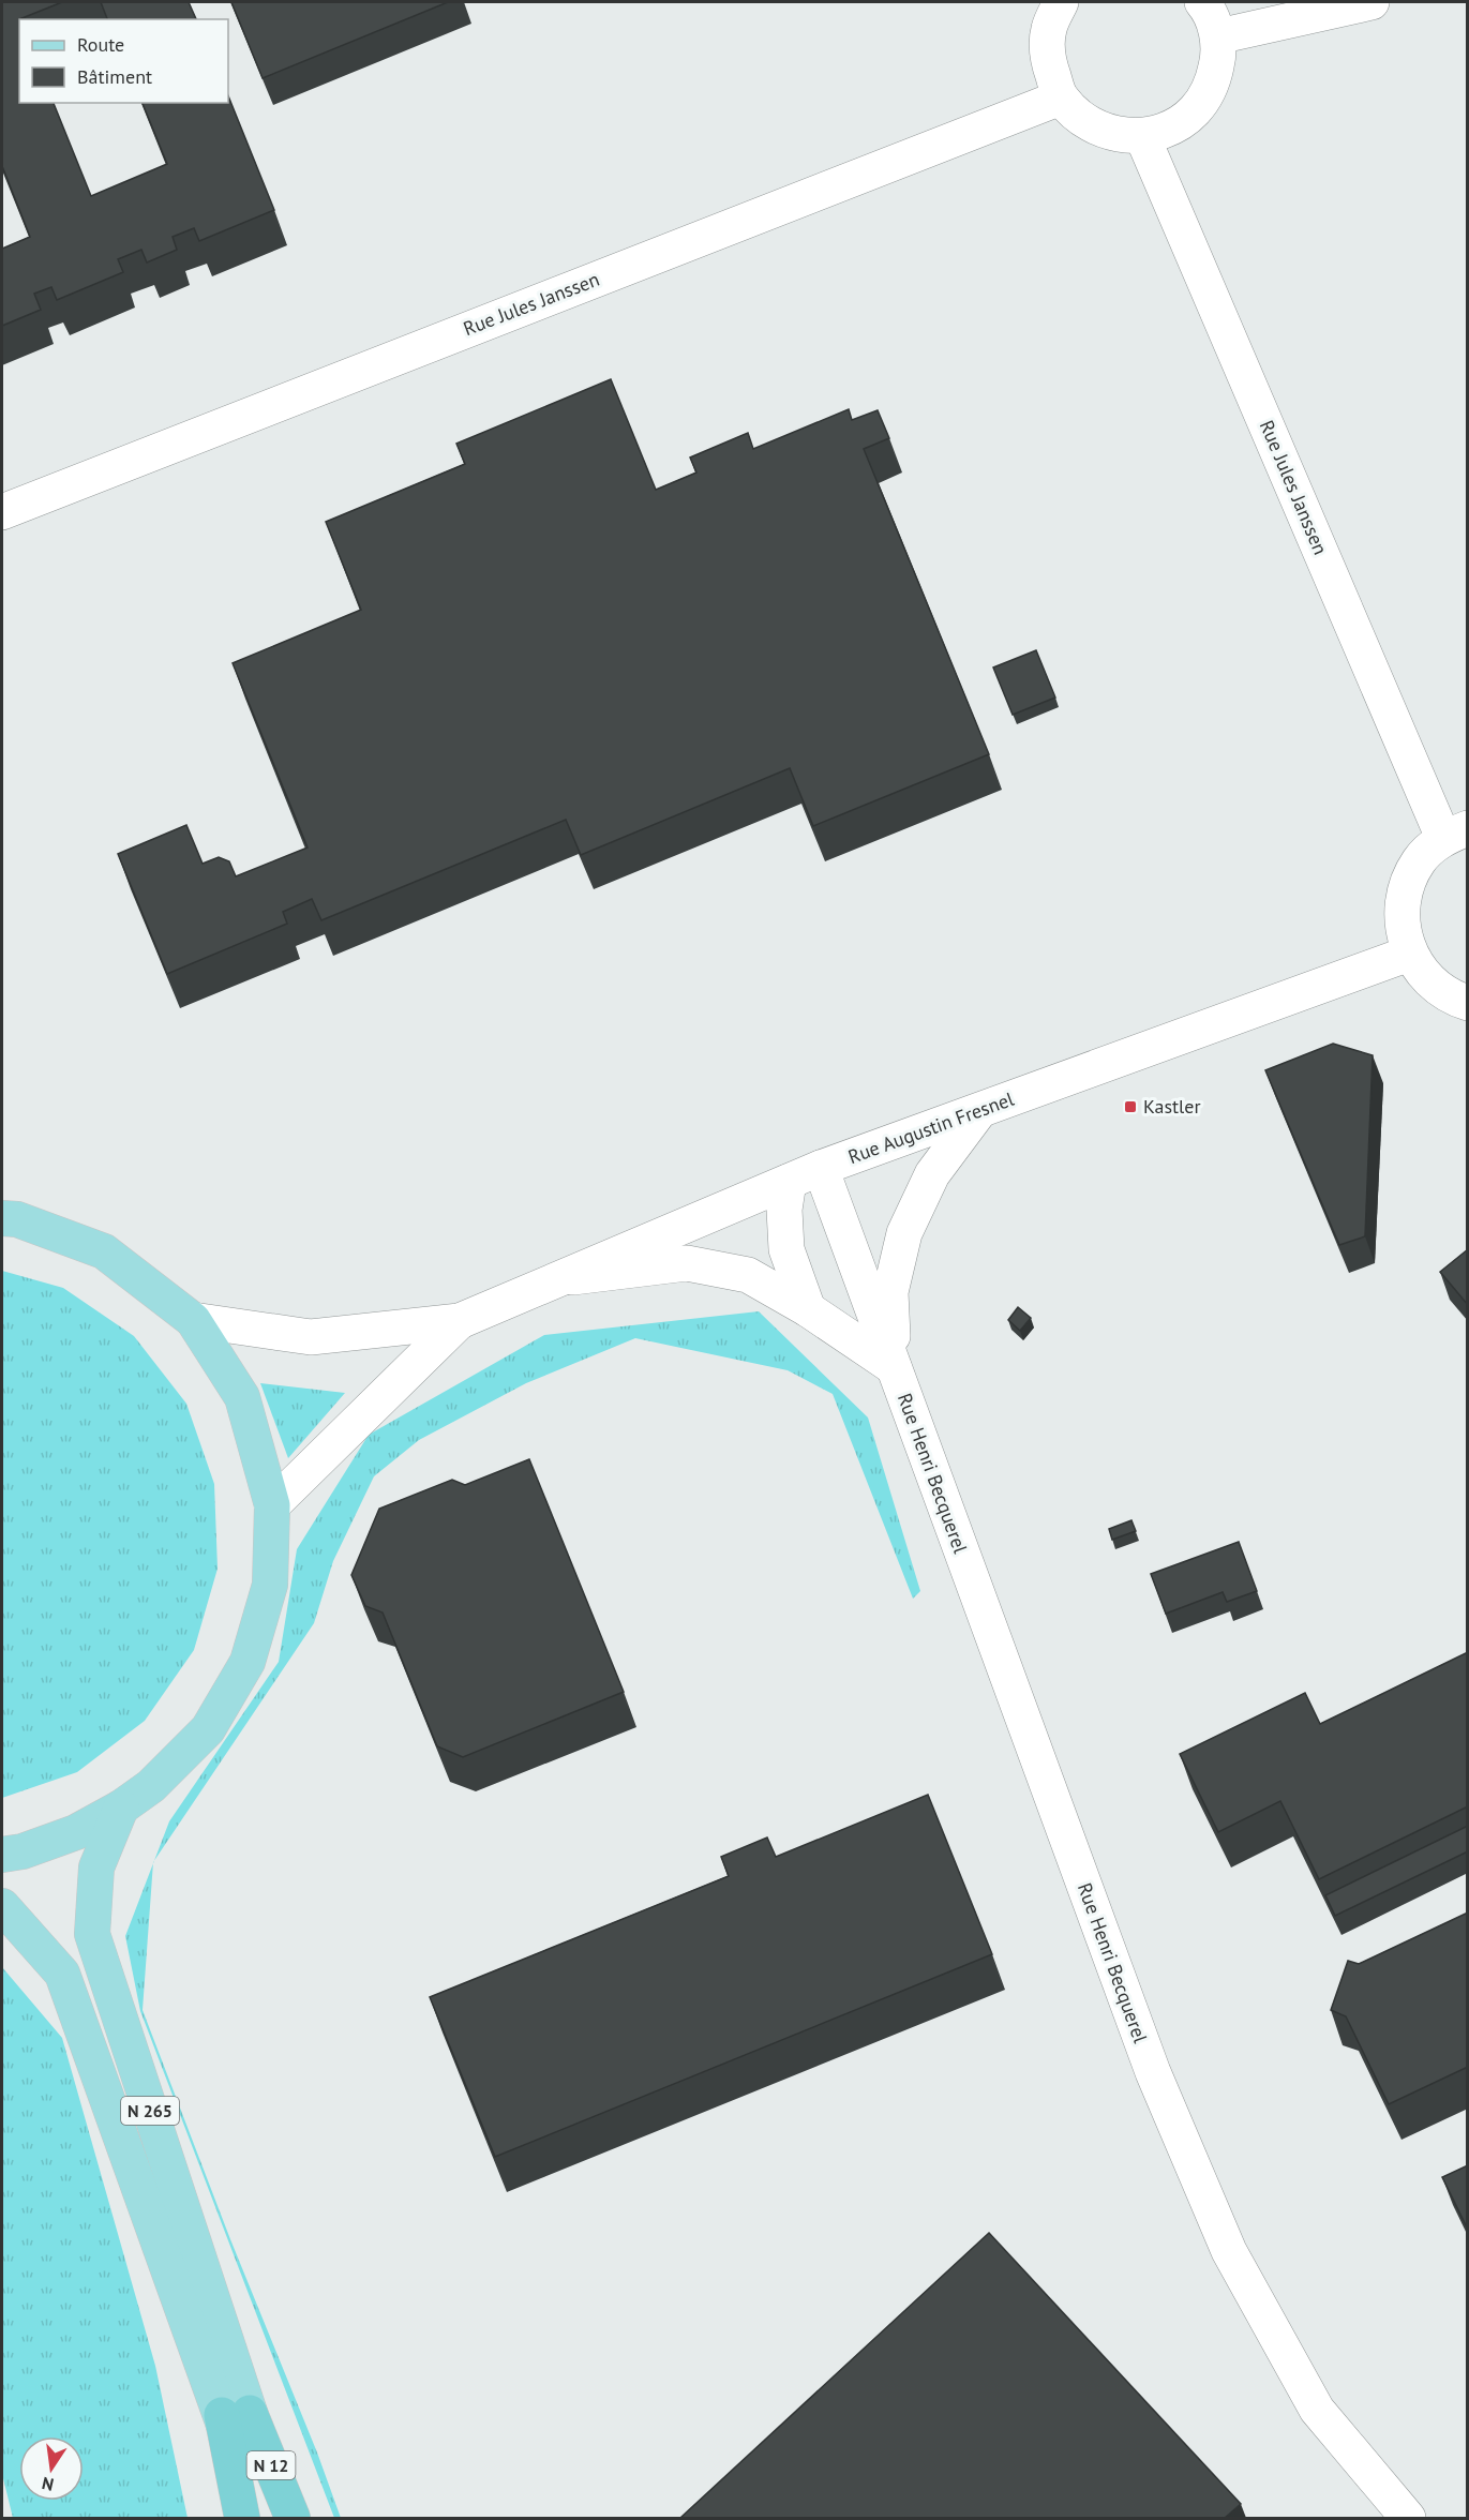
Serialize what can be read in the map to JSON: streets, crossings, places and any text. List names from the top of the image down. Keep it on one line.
{"streets":{"highway":["N 12"],"main road":["N 265"],"street":["Rue Jules Janssen","Rue Augustin Fresnel","Rue Henri Becquerel"]},"crossings":[["Rue Augustin Fresnel","Rue Henri Becquerel"],["N 265","N 12"]],"places":{"transit":["Kastler"]},"legend":["Route","Bâtiment"],"north":"bottom"}
